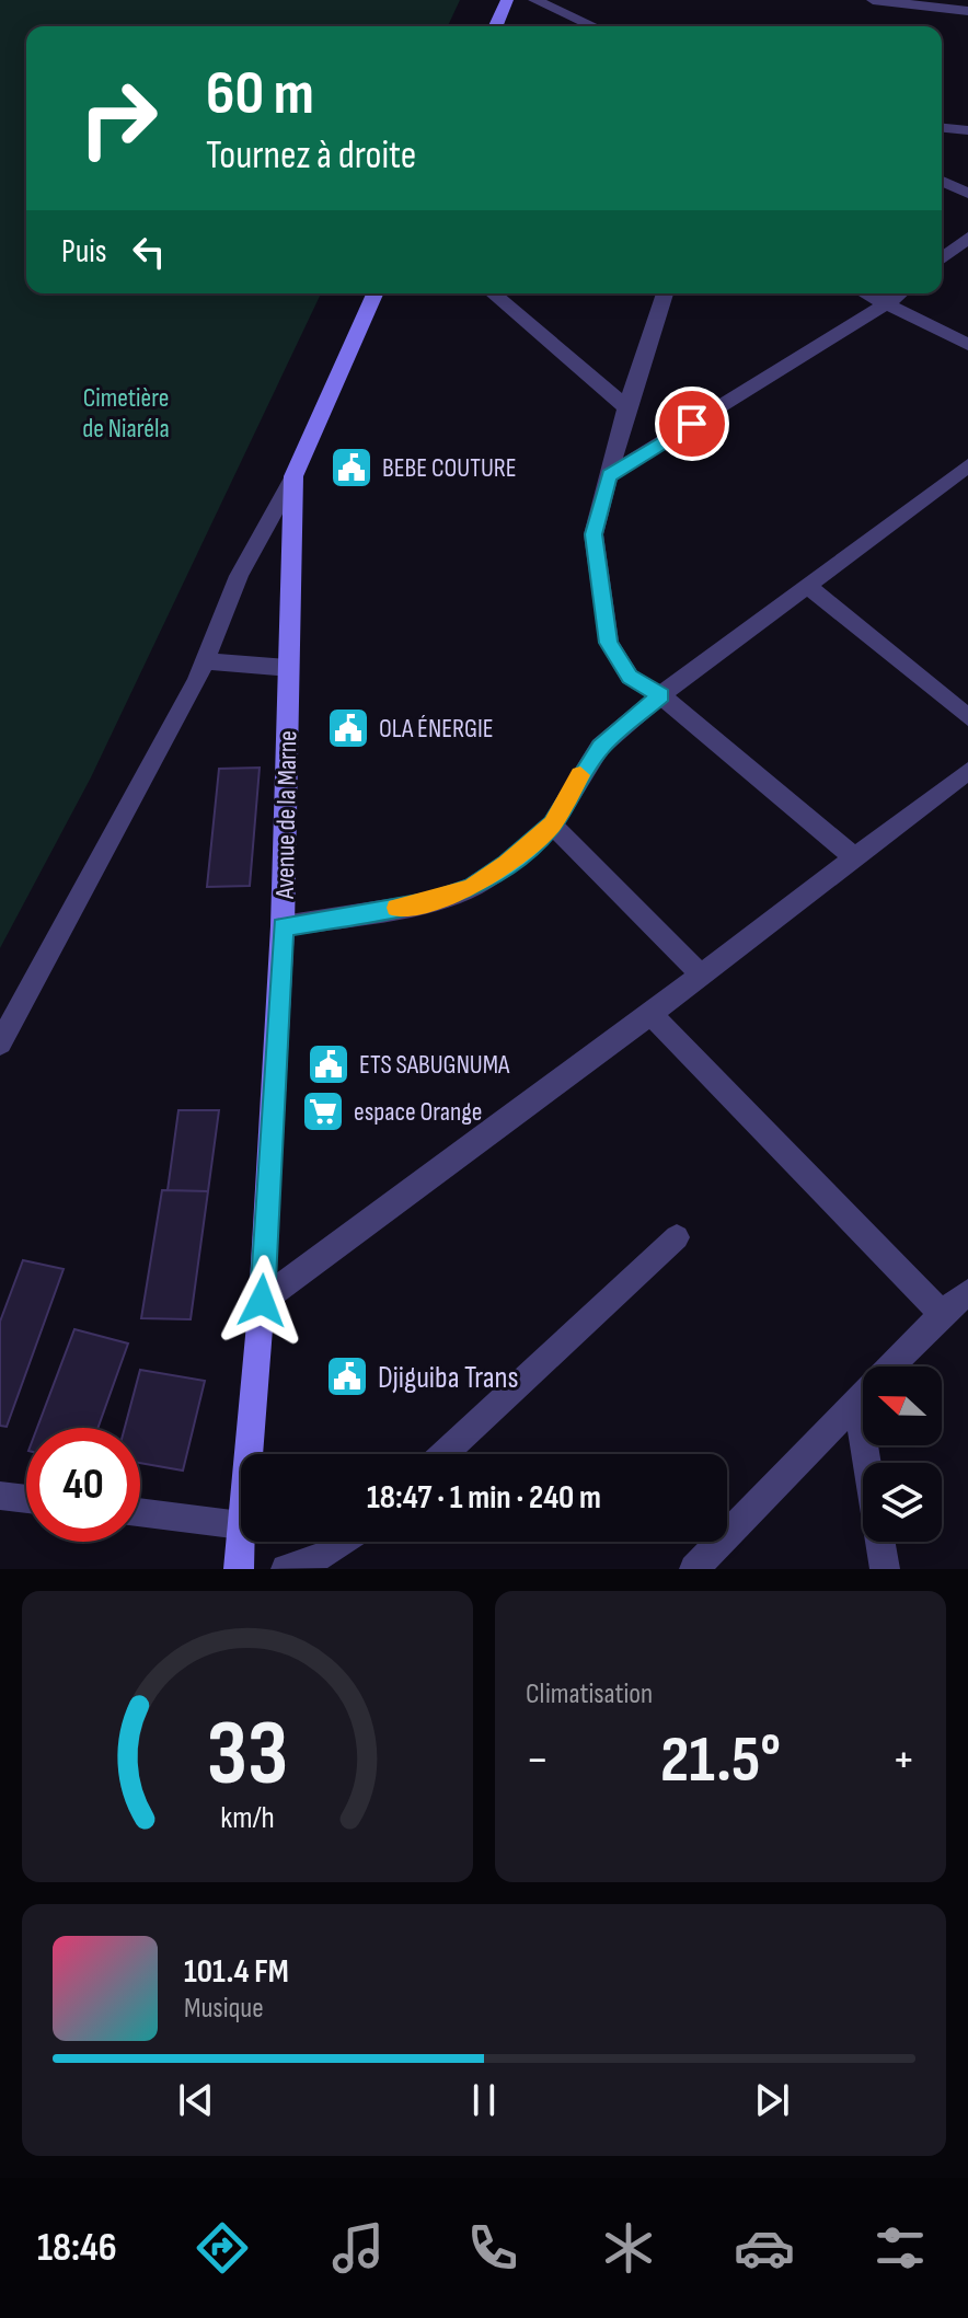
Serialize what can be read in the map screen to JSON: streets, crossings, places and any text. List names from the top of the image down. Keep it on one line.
{"streets":{"street":["Avenue de la Marne"]},"parks":["Cimetière de Niaréla"],"places":{"public building":["BEBE COUTURE","OLA ÉNERGIE","ETS SABUGNUMA","Djiguiba Trans"],"supermarket":["espace Orange"]},"north":"left","page":{"turn":["60 m","Tournez à droite"],"then":"Puis","limit":"40","trip":"18:47 · 1 min · 240 m","tile":"Climatisation","heat":["−","21.5°","+"],"song":["101.4 FM","Musique"],"tabs":"18:46","gauge":["33","km/h"]}}
